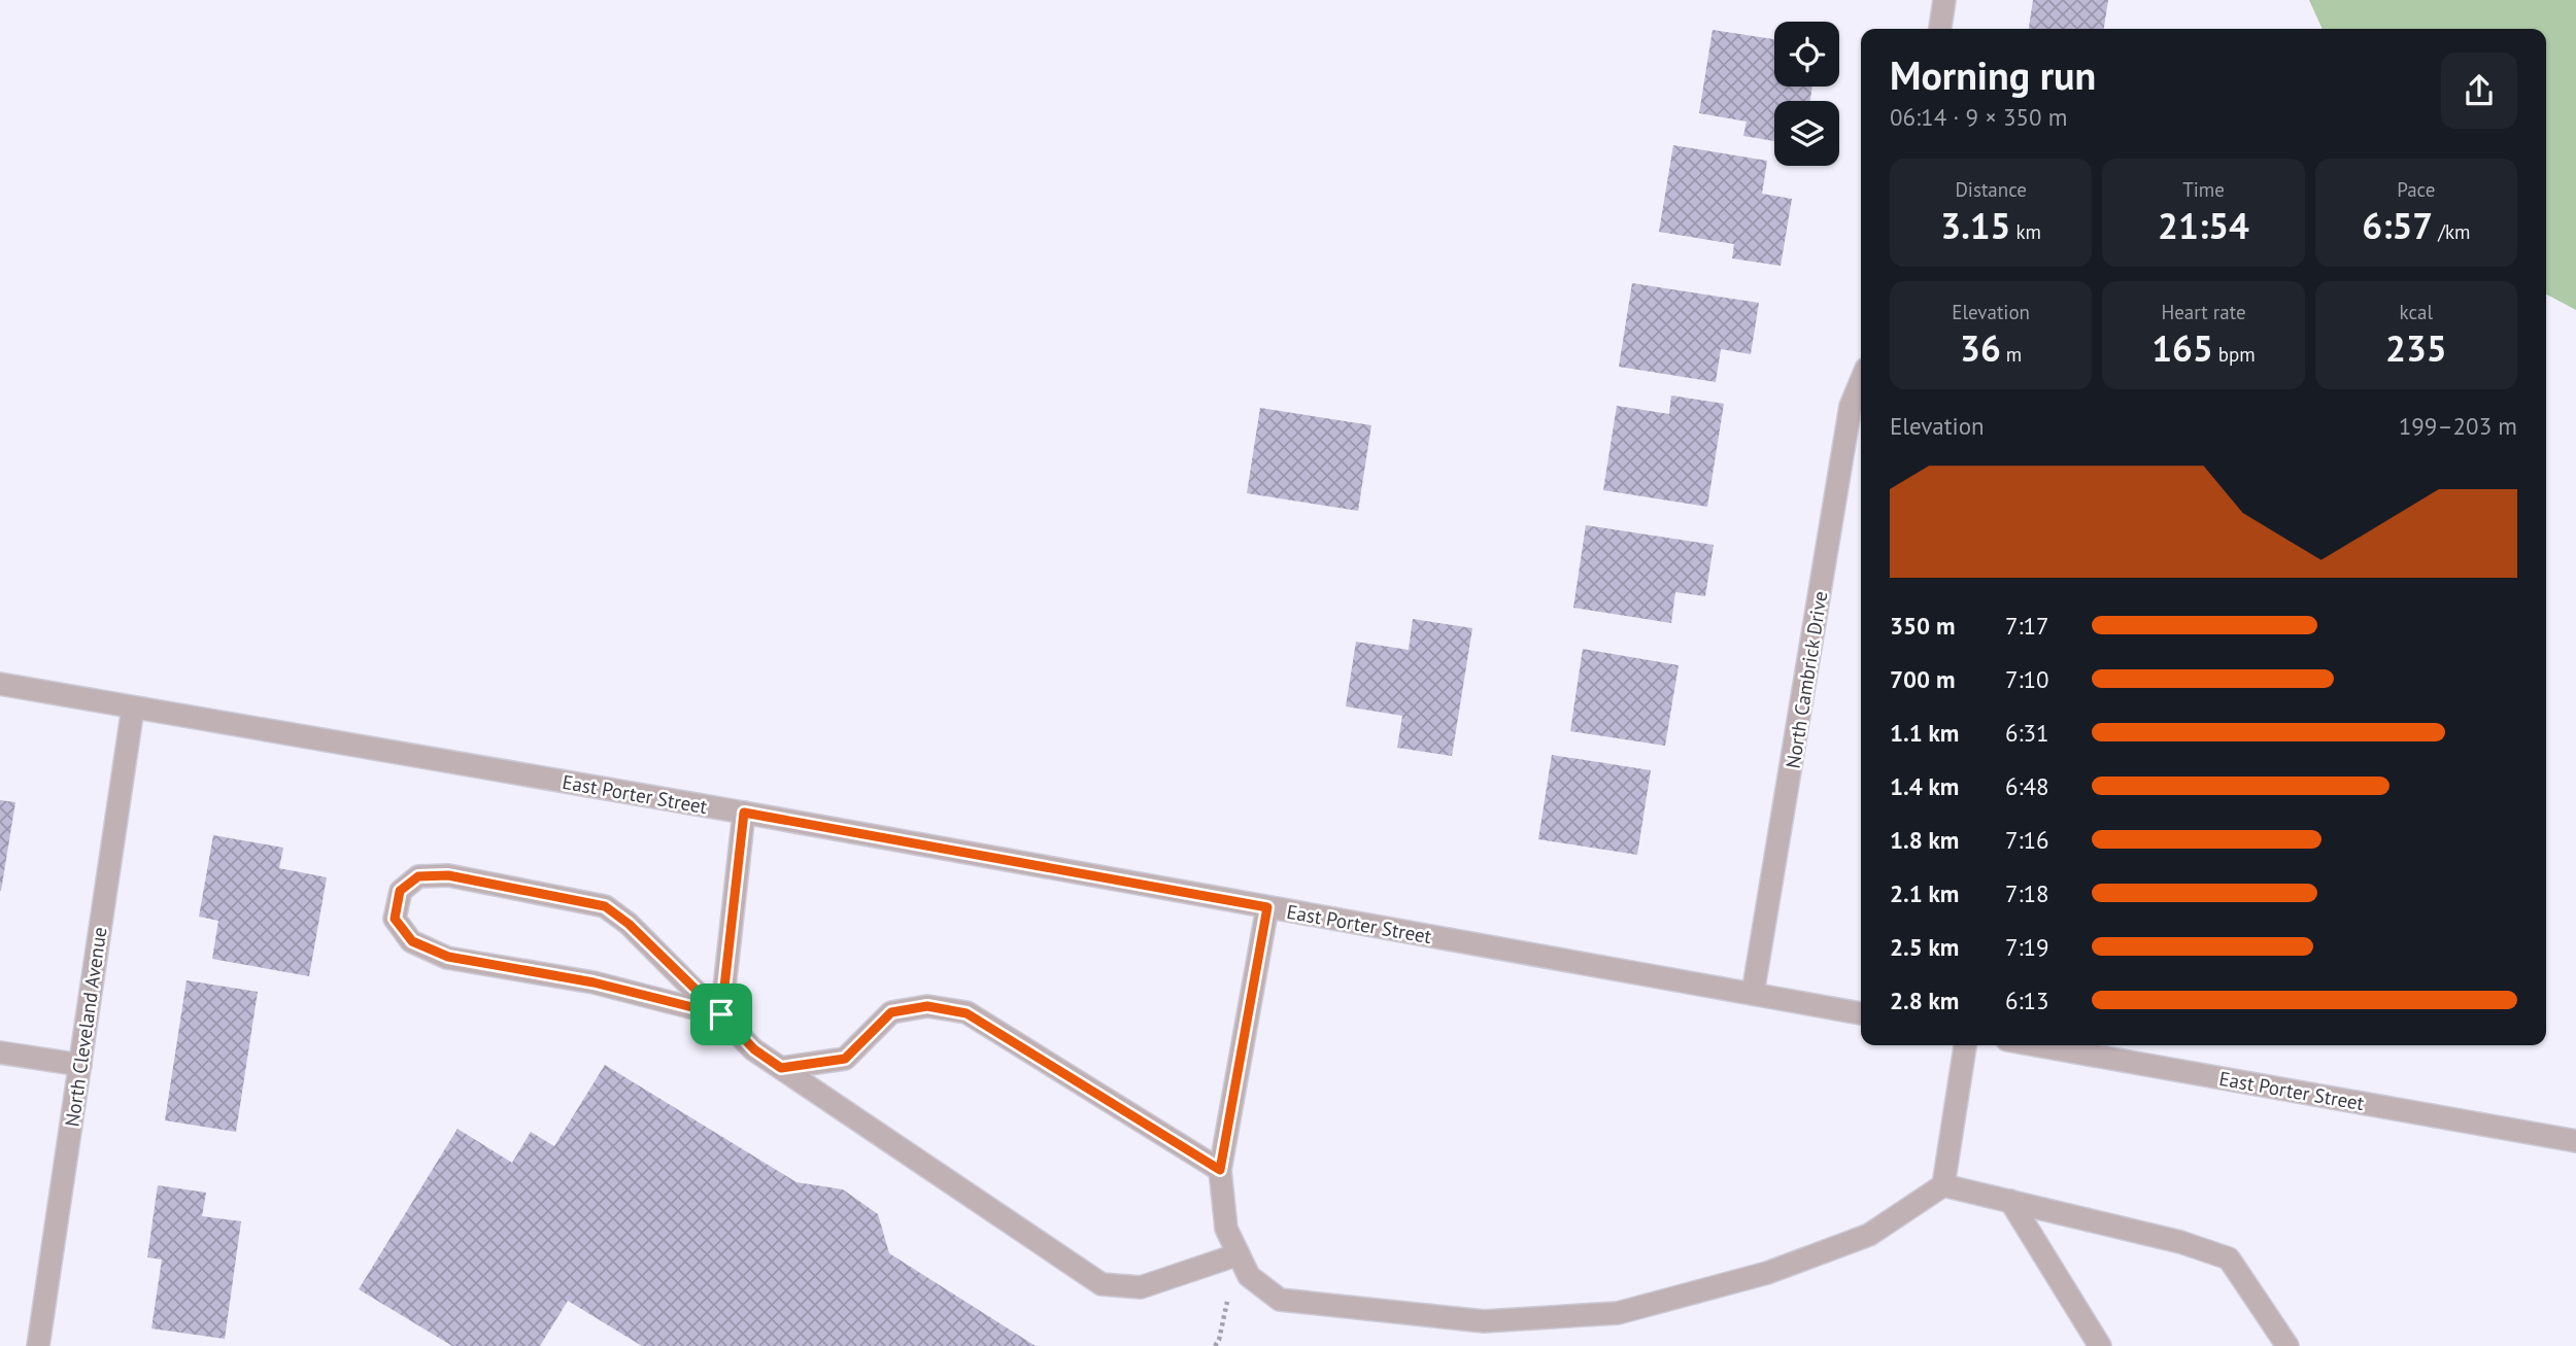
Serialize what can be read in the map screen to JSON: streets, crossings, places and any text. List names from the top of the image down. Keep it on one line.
{"streets":{"street":["North Cambrick Drive","East Porter Street","North Cleveland Avenue"]},"crossings":[["North Cambrick Drive","East Porter Street"],["East Porter Street","North Cleveland Avenue"]],"page":{"heading":["Morning run","06:14 · 9 × 350 m"],"stats":[["Distance","3.15 km"],["Time","21:54"],["Pace","6:57 /km"],["Elevation","36 m"],["Heart rate","165 bpm"],["kcal","235"]],"chart":["Elevation","199–203 m"],"list":[{"name":"350 m","note":"7:17"},{"name":"700 m","note":"7:10"},{"name":"1.1 km","note":"6:31"},{"name":"1.4 km","note":"6:48"},{"name":"1.8 km","note":"7:16"},{"name":"2.1 km","note":"7:18"},{"name":"2.5 km","note":"7:19"},{"name":"2.8 km","note":"6:13"}]}}
